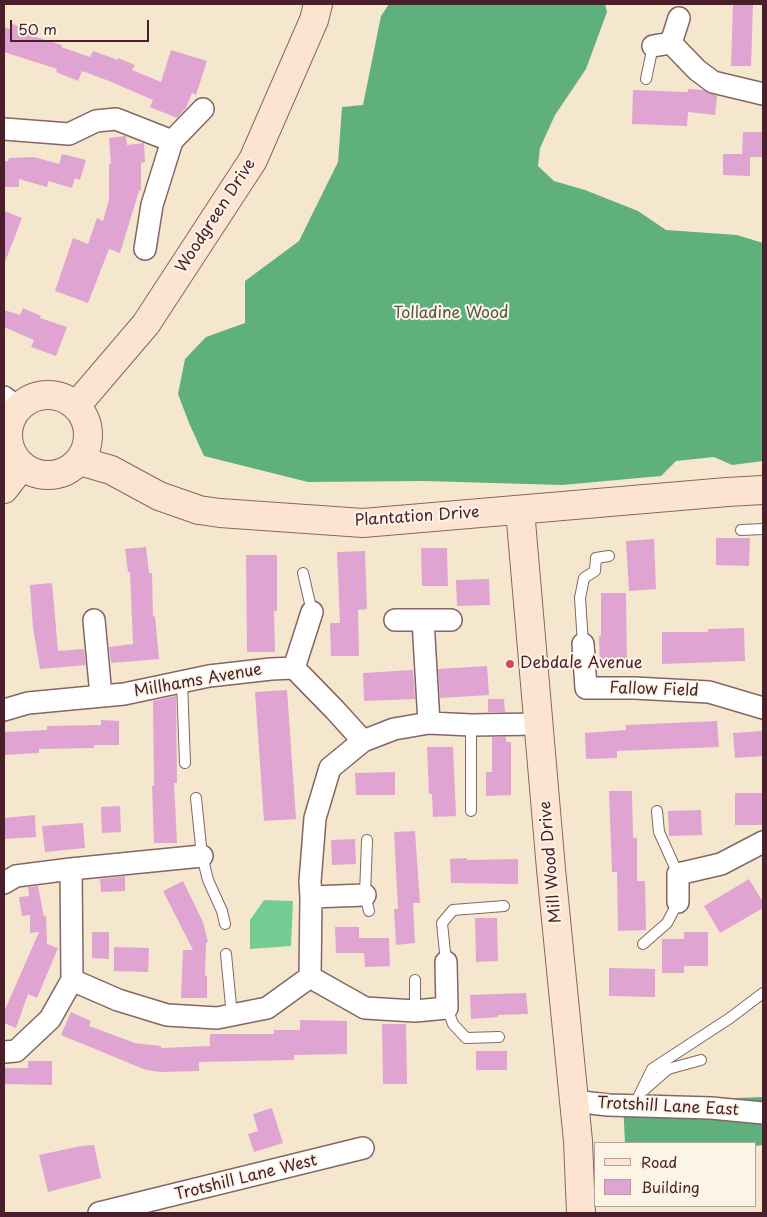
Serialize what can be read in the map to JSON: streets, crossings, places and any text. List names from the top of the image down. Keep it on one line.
{"streets":{"street":["Woodgreen Drive","Plantation Drive","Millhams Avenue","Fallow Field","Mill Wood Drive","Trotshill Lane East","Trotshill Lane West"]},"crossings":[["Woodgreen Drive","Plantation Drive"],["Plantation Drive","Mill Wood Drive"],["Mill Wood Drive","Trotshill Lane East"]],"parks":["Tolladine Wood"],"places":["Debdale Avenue"],"legend":["Road","Building"],"scale_bar":"50 m"}
